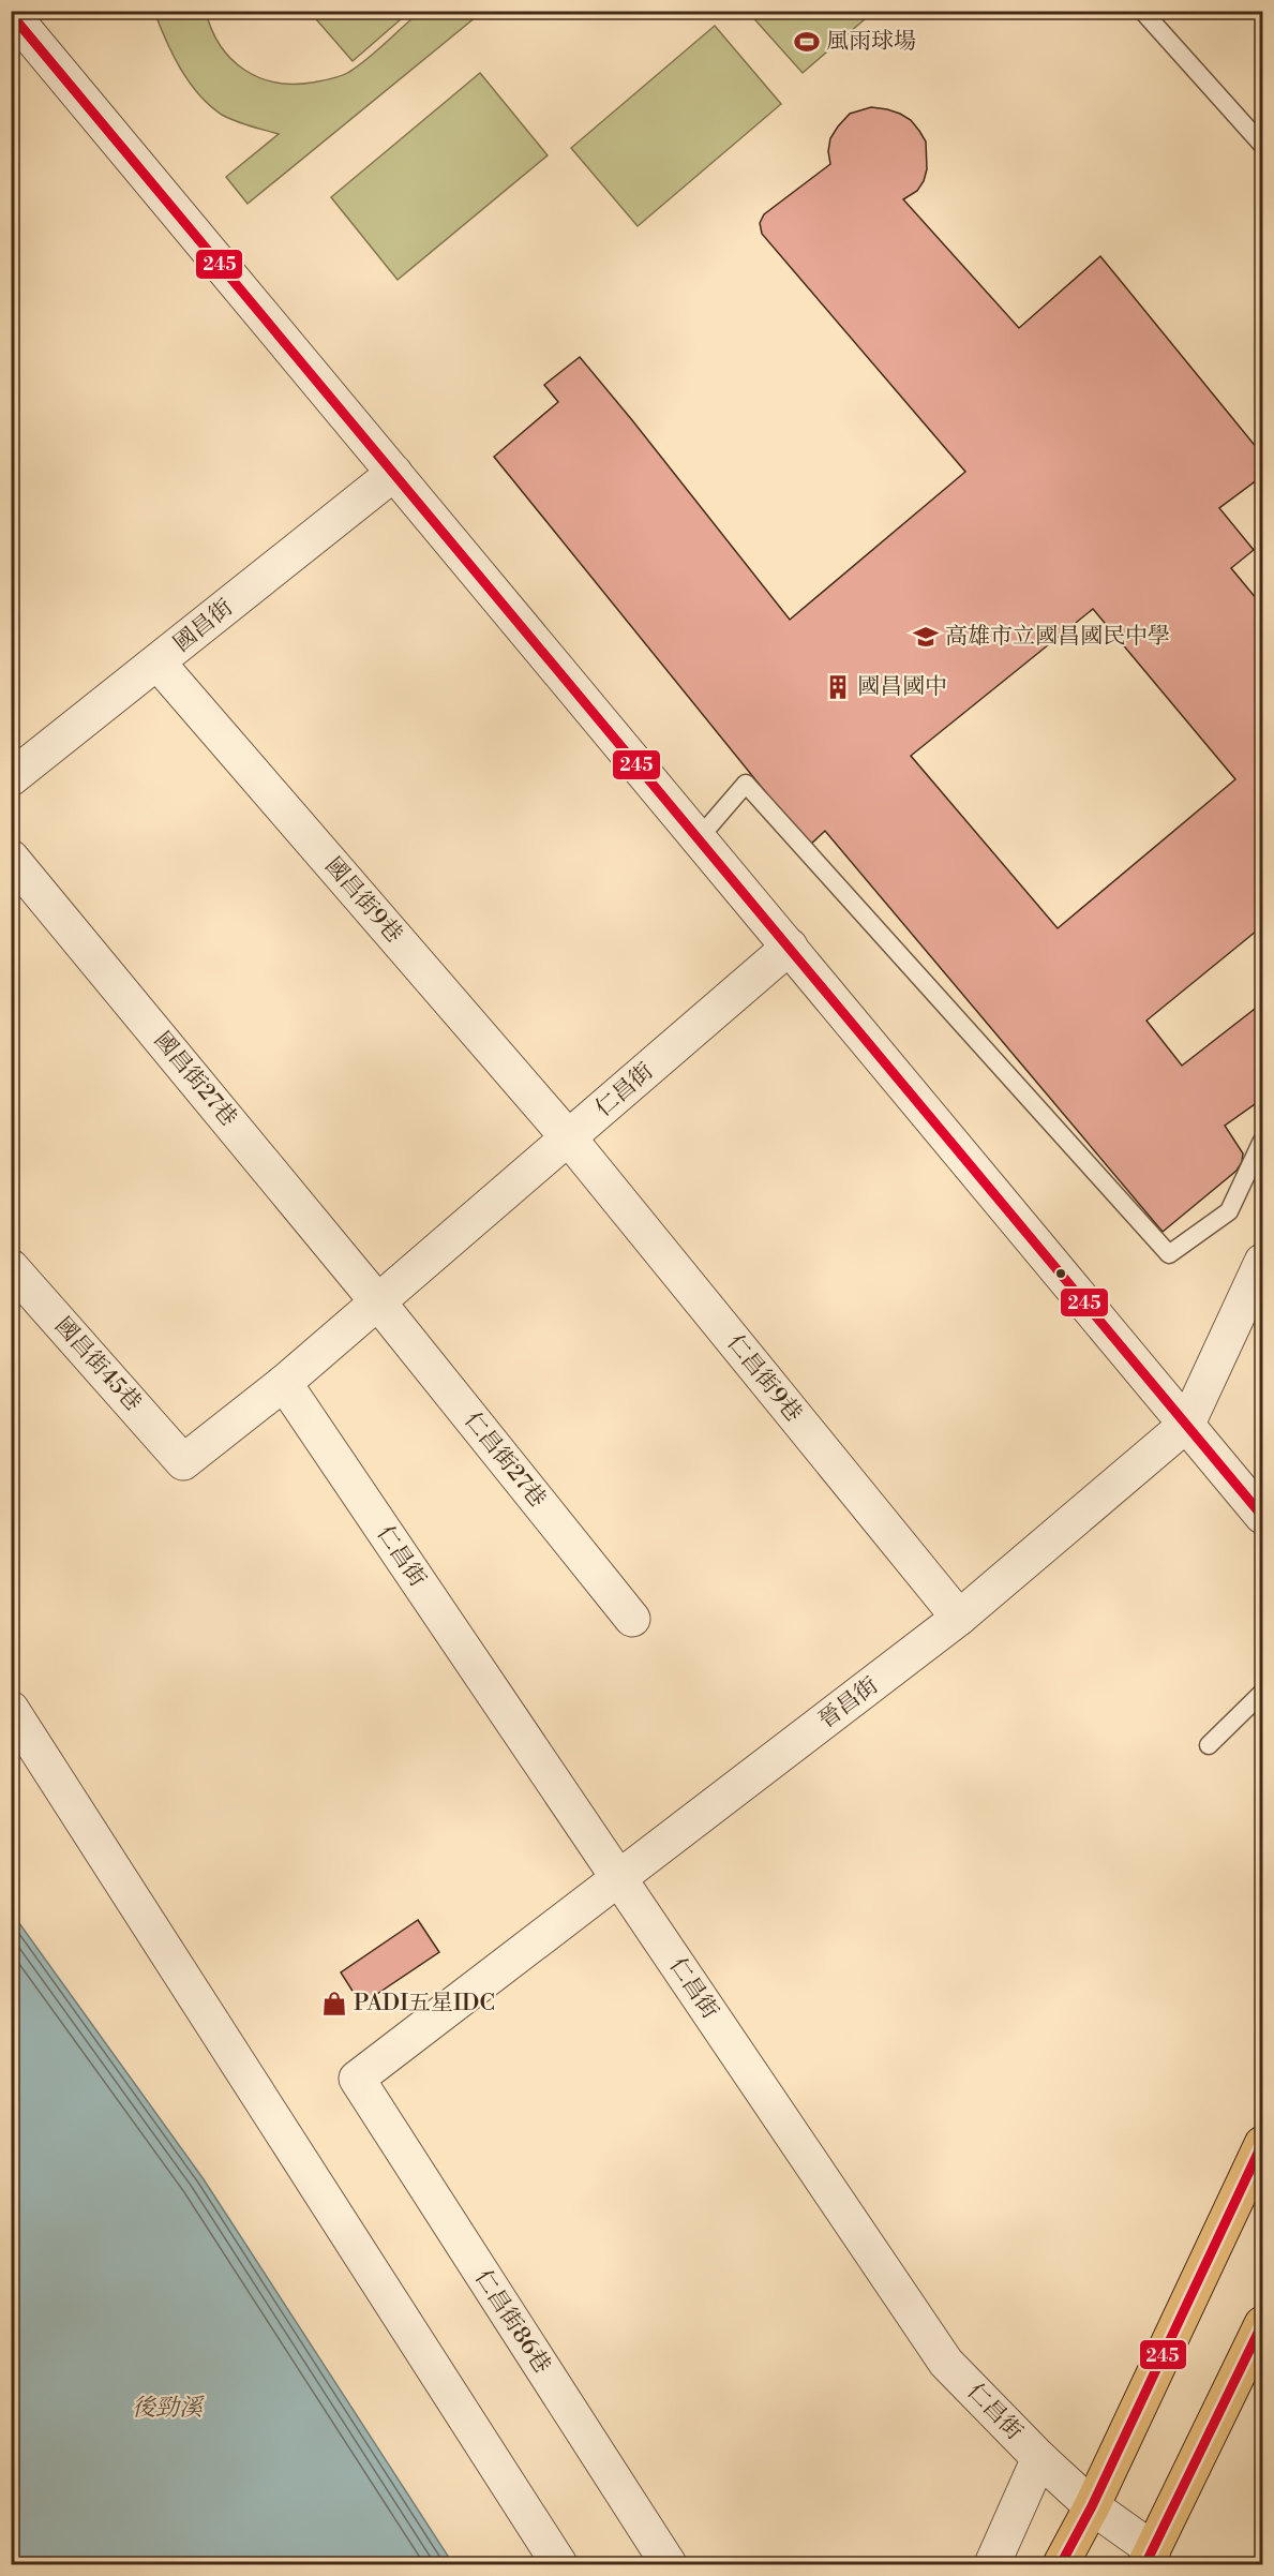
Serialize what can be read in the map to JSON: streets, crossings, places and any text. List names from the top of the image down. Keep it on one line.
{"streets":{"street":["國昌街","國昌街9巷","國昌街27巷","仁昌街","國昌街45巷","仁昌街9巷","仁昌街27巷","晉昌街","仁昌街86巷"]},"crossings":[["國昌街","國昌街9巷"],["國昌街9巷","仁昌街"],["國昌街9巷","仁昌街9巷"],["國昌街27巷","仁昌街"],["國昌街27巷","仁昌街27巷"],["仁昌街","國昌街45巷"],["仁昌街","仁昌街9巷"],["仁昌街","仁昌街27巷"],["仁昌街","晉昌街"],["仁昌街9巷","晉昌街"],["晉昌街","仁昌街86巷"]],"water":["後勁溪"],"places":{"sports":["風雨球場"],"school or university":["高雄市立國昌國民中學"],"building":["國昌國中"],"shop":["PADI五星IDC"]},"lines":["transit line 245"]}
